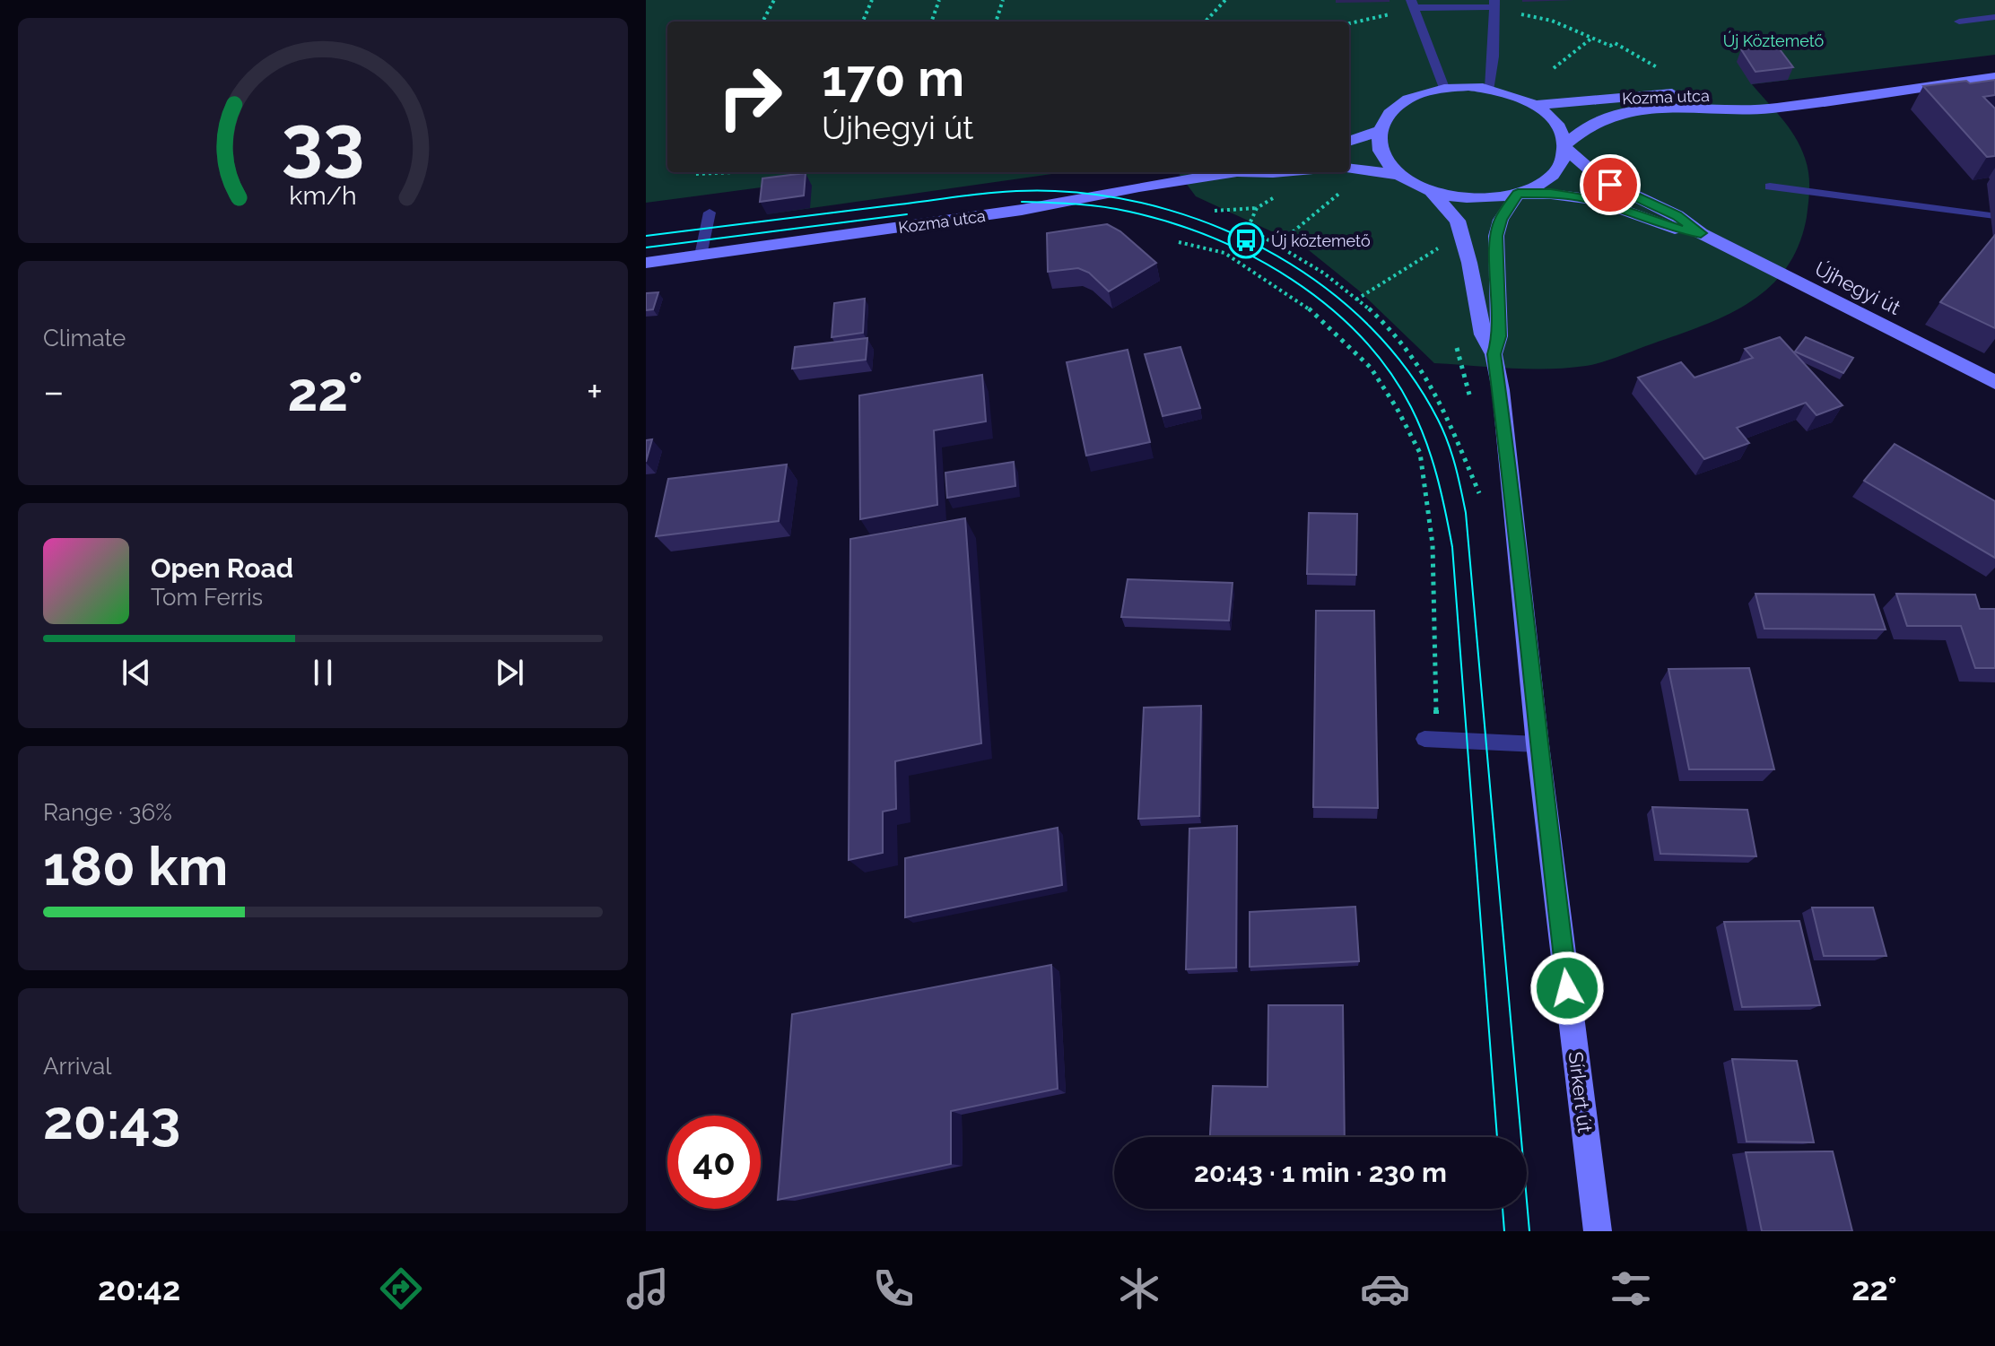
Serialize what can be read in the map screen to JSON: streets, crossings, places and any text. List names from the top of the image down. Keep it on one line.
{"streets":{"street":["Kozma utca","Újhegyi út","Sírkert út"]},"crossings":[["Kozma utca","Újhegyi út"],["Kozma utca","Sírkert út"],["Újhegyi út","Sírkert út"]],"parks":["Új Köztemető"],"places":{"bus stop":["Új köztemető"]},"page":{"turn":["170 m","Újhegyi út"],"tile":["Climate",["Range · 36%","180 km"],["Arrival","20:43"]],"heat":["−","22°","+"],"song":["Open Road","Tom Ferris"],"limit":"40","trip":"20:43 · 1 min · 230 m","tabs":["20:42","22°"],"gauge":["33","km/h"]}}
